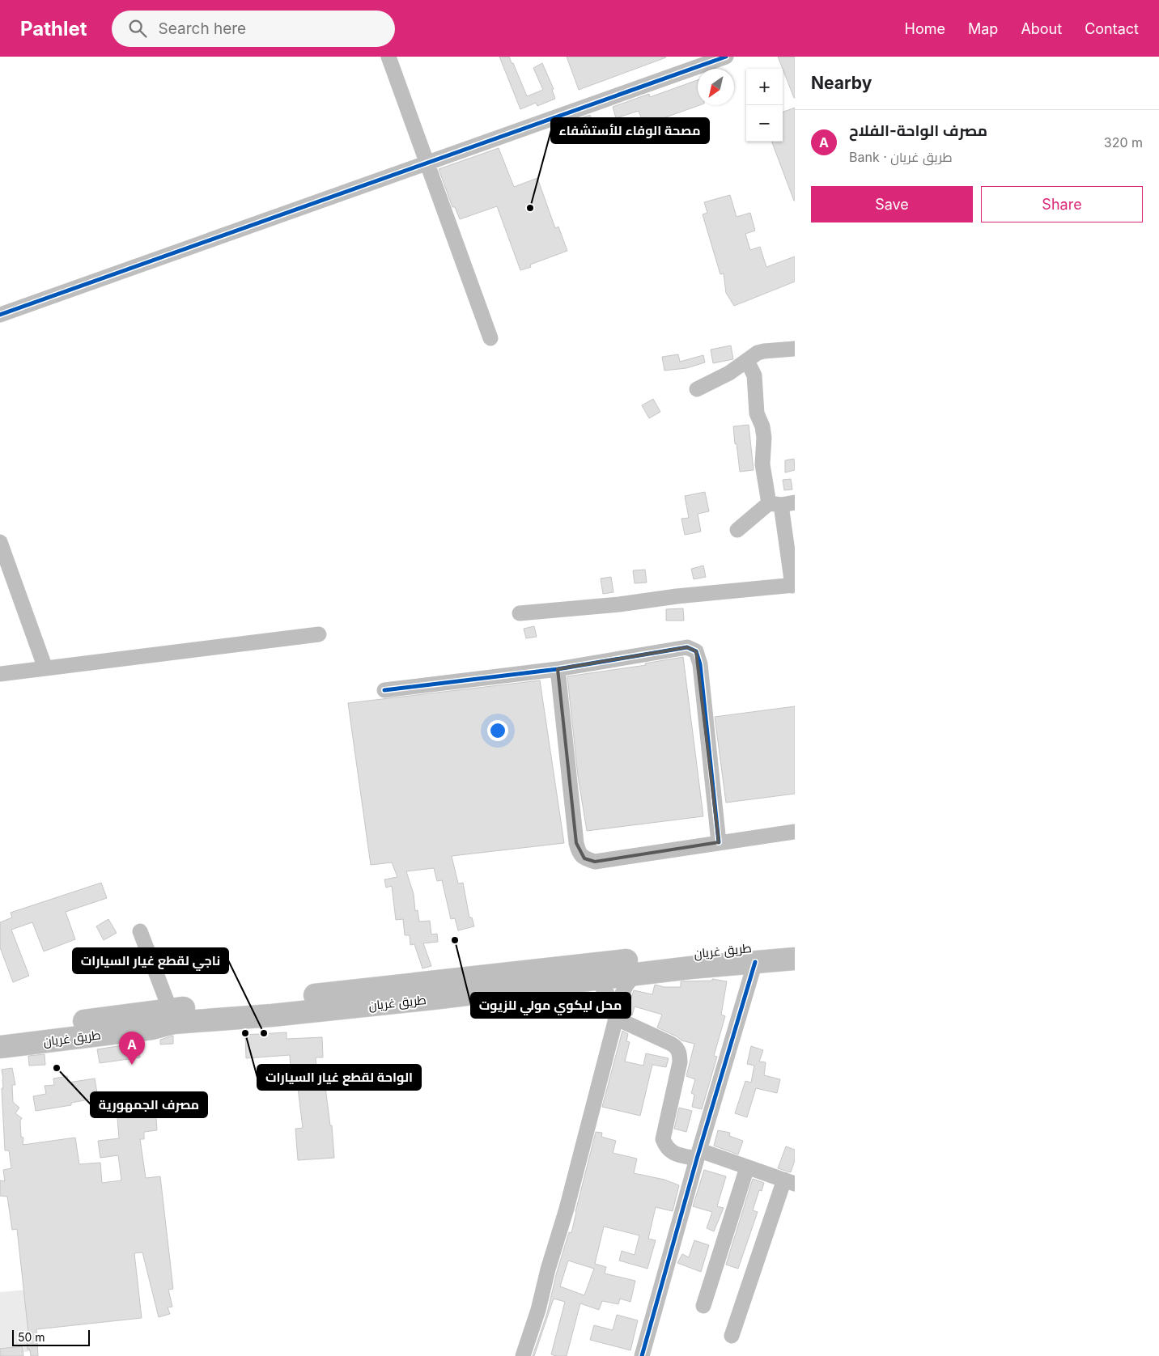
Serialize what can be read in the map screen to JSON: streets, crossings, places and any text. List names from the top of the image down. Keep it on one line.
{"streets":{"highway":["طريق غريان"]},"places":["مصحة الوفاء للأستشفاء","محل ليكوي مولي للزيوت","الواحة لقطع غيار السيارات","ناجي لقطع غيار السيارات","مصرف الجمهورية"],"scale_bar":"50 m","north":"bottom left","page":{"header":"Pathlet","search":"Search here","nav":["Home","Map","About","Contact"],"heading":"Nearby","map_buttons":["+","−"],"list":[{"mark":"A","name":"مصرف الواحة-الفلاح","note":"Bank · طريق غريان","value":"320 m"}],"buttons":["Save","Share"],"pins":"A","scale":"50 m"}}
